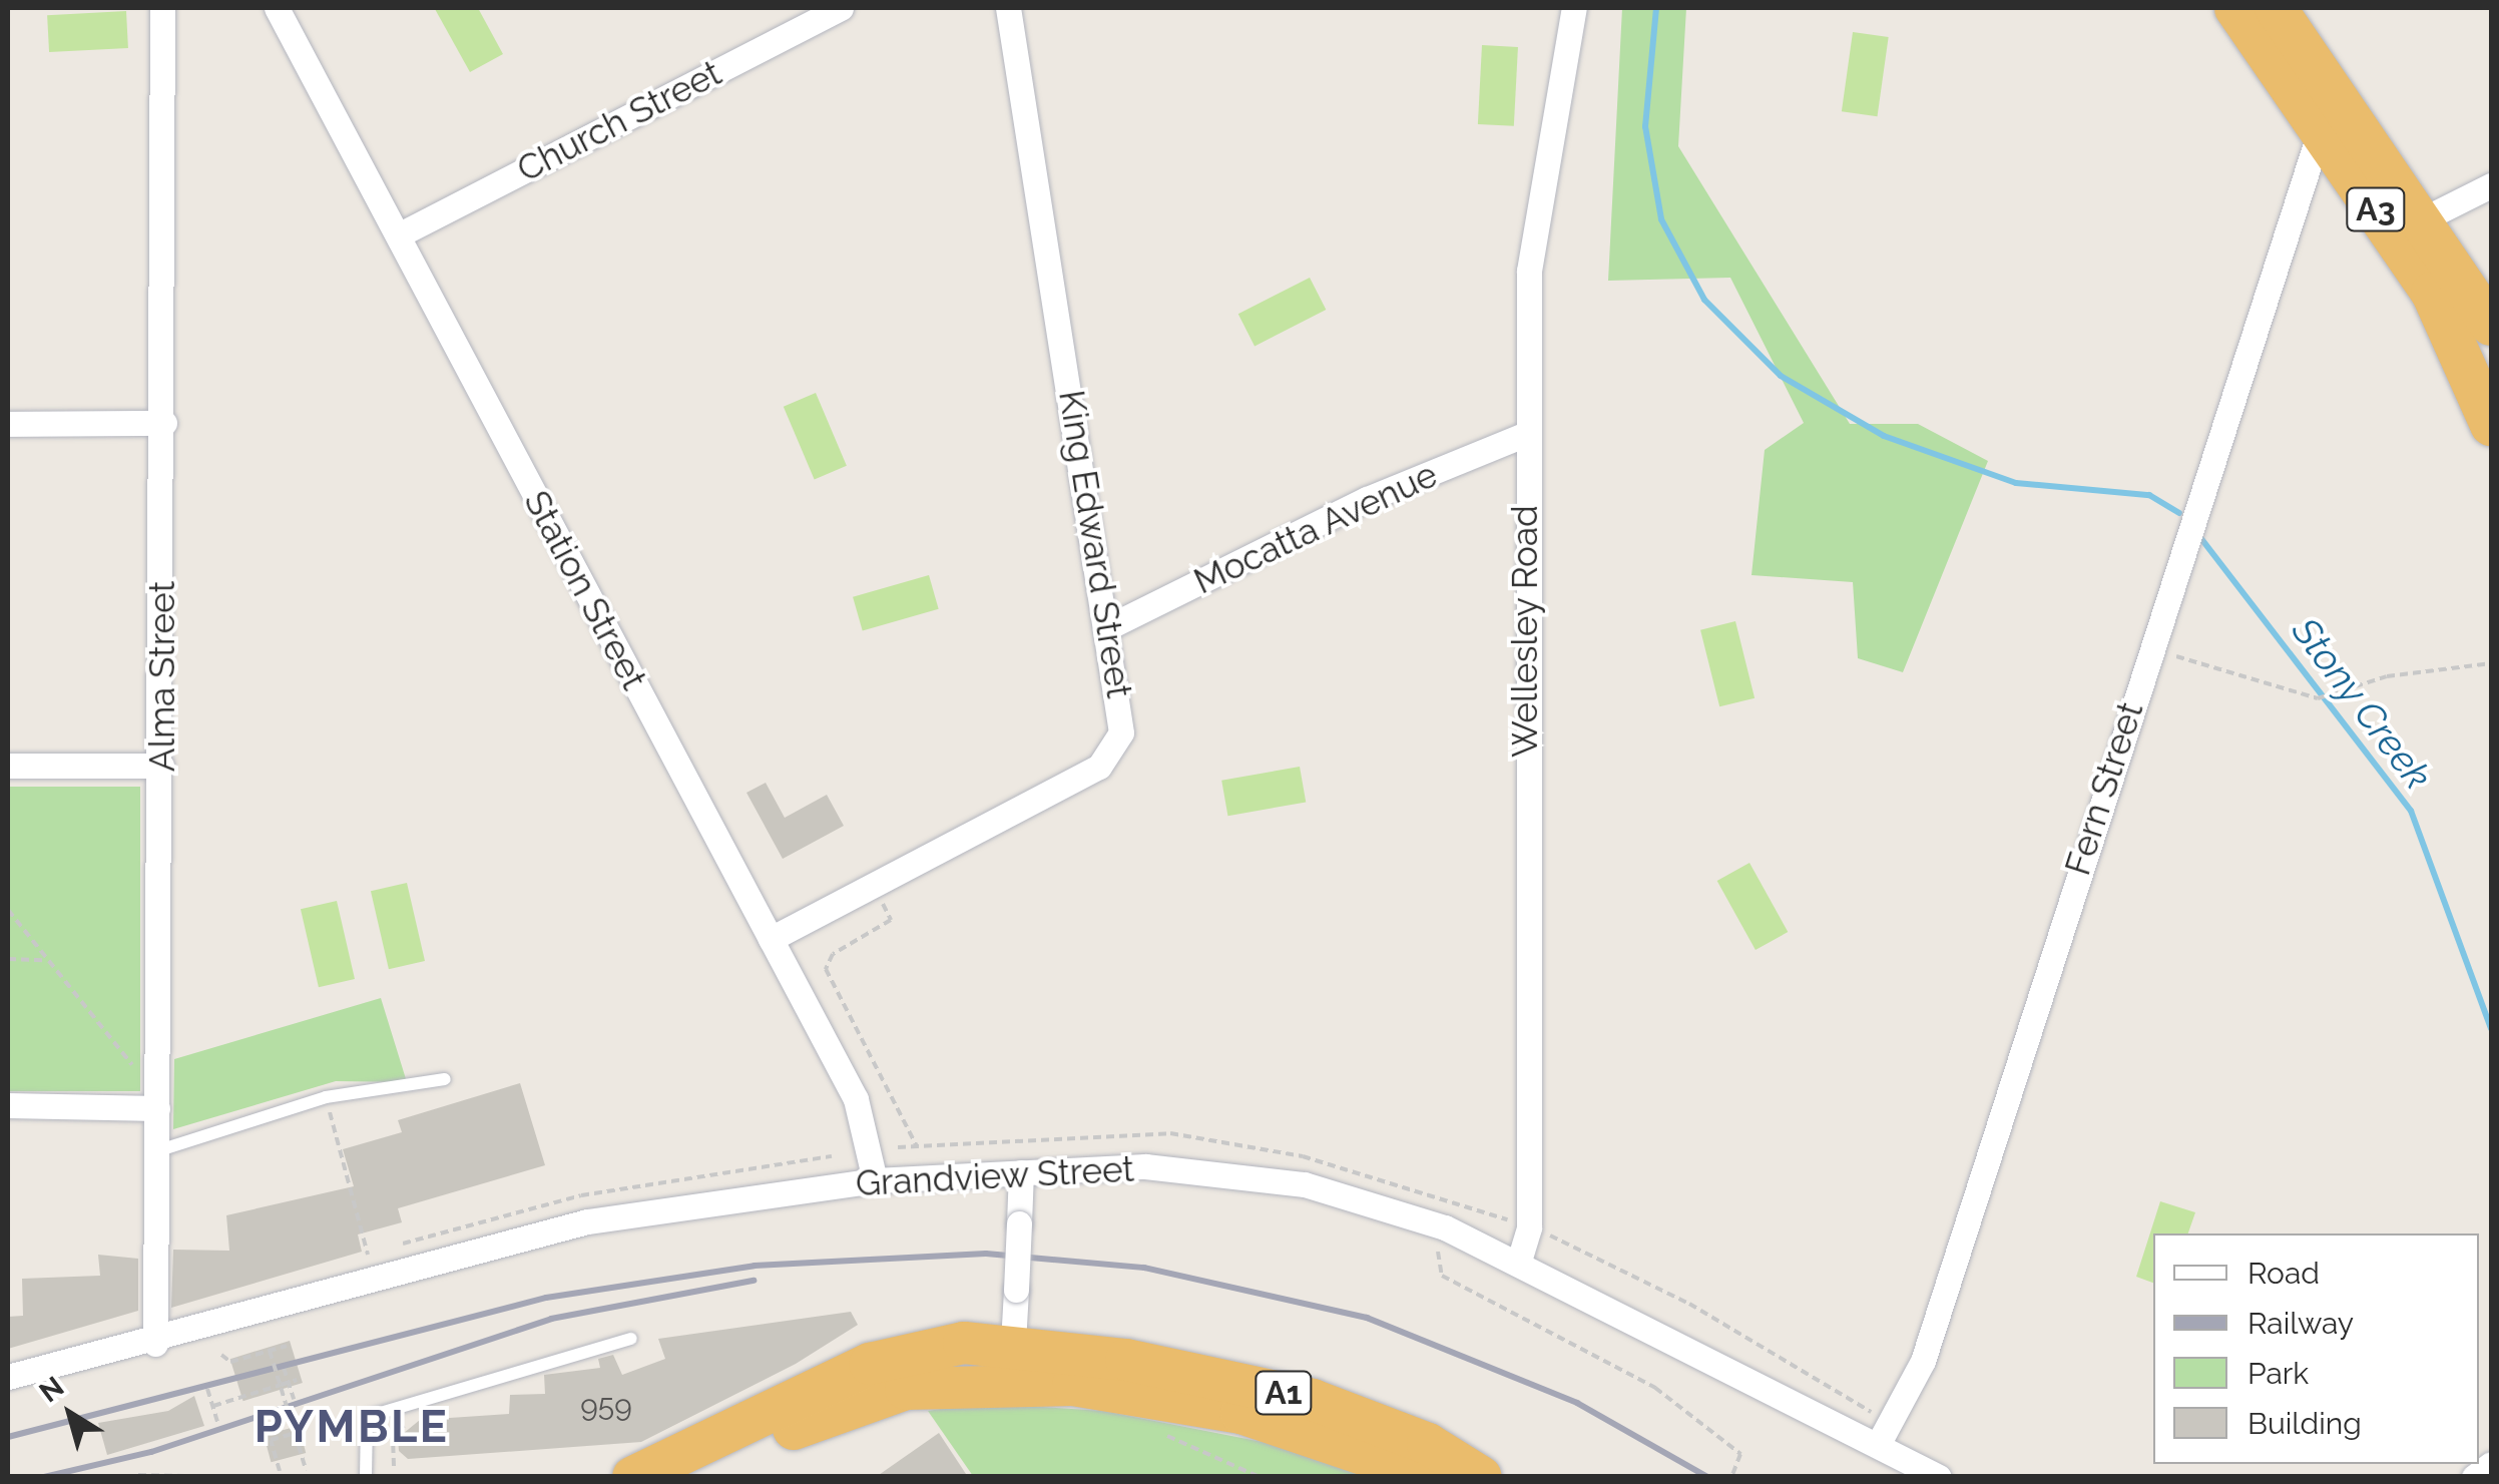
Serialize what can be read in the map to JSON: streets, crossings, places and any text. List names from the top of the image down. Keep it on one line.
{"streets":{"highway":["A3","A1"],"street":["Church Street","Mocatta Avenue","King Edward Street","Station Street","Wellesley Road","Alma Street","Fern Street","Grandview Street"]},"crossings":[["Church Street","Station Street"],["A3","Fern Street"],["Mocatta Avenue","King Edward Street"],["Mocatta Avenue","Wellesley Road"],["King Edward Street","Station Street"],["Station Street","Grandview Street"],["Wellesley Road","Grandview Street"],["Alma Street","Grandview Street"],["Fern Street","Grandview Street"]],"districts":["PYMBLE"],"water":["Stony Creek"],"house_numbers":["959"],"legend":["Road","Railway","Park","Building"],"north":"top left"}
